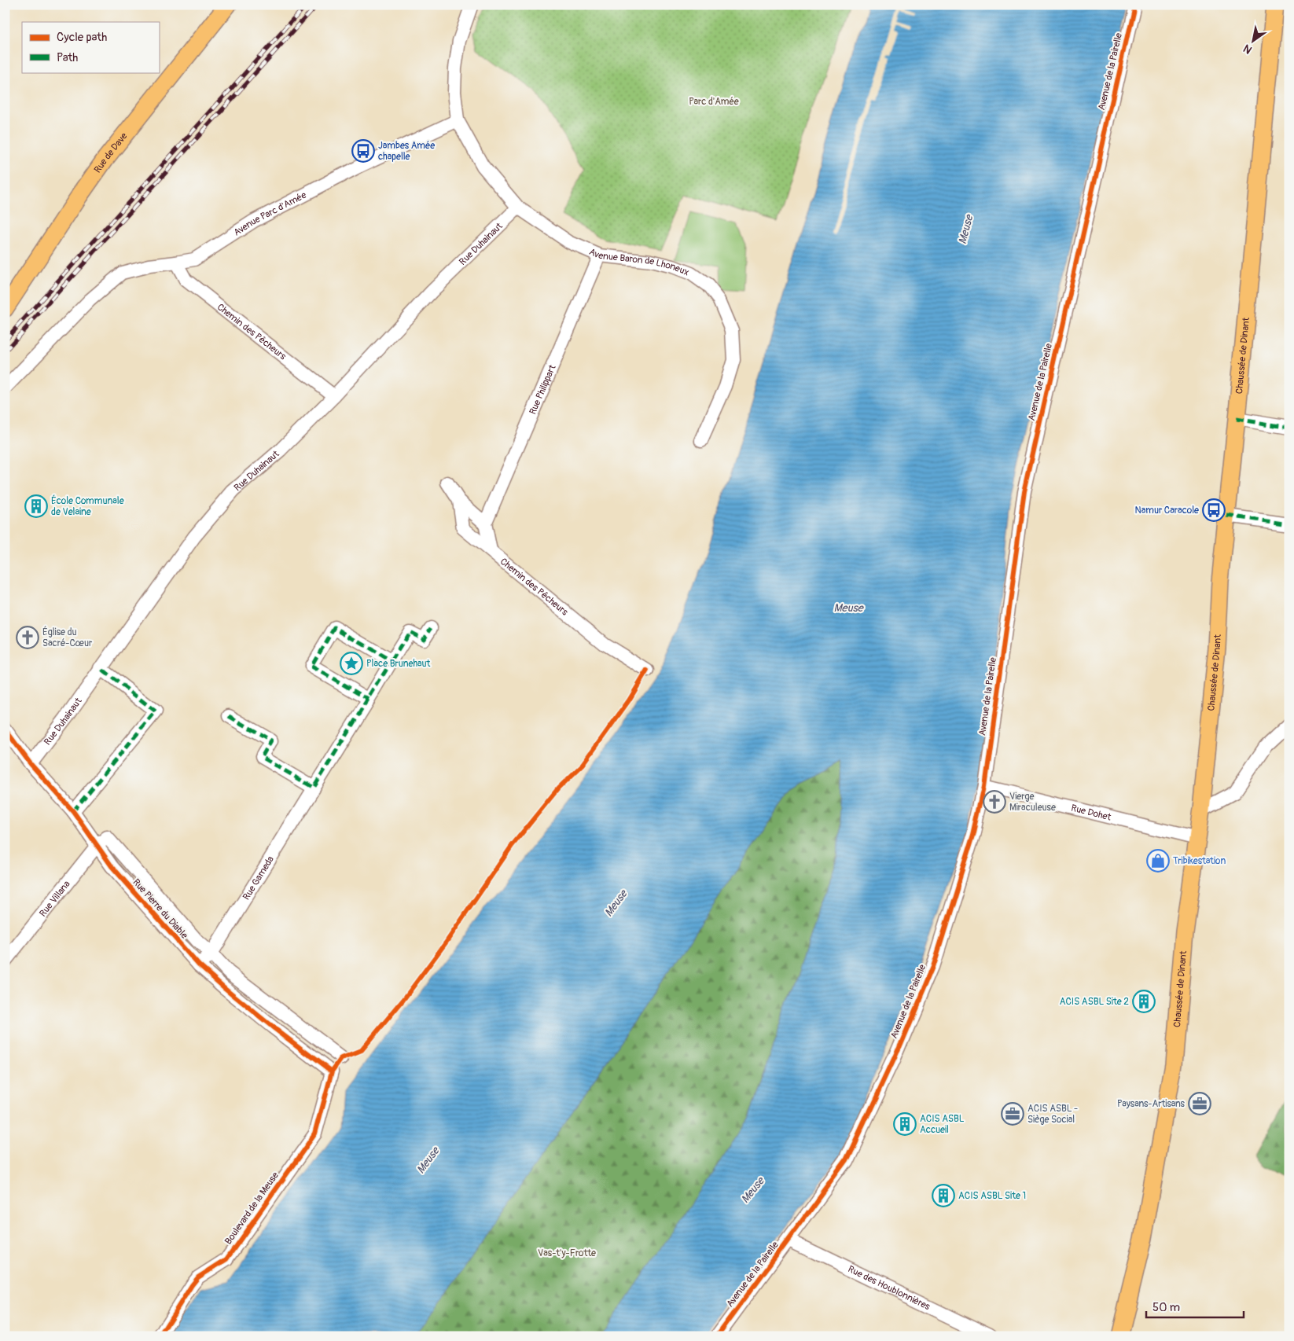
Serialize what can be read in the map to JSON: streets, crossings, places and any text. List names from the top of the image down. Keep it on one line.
{"streets":{"main road":["Rue de Dave","Chaussée de Dinant"],"street":["Avenue de la Pairelle","Avenue Parc d'Amée","Rue Duhainaut","Avenue Baron de Lhoneux","Chemin des Pêcheurs","Rue Philippart","Rue Dohet","Rue Gameda","Rue Villana","Rue Pierre du Diable","Boulevard de la Meuse","Rue des Houblonnières"]},"crossings":[["Avenue de la Pairelle","Rue Dohet"],["Avenue de la Pairelle","Rue des Houblonnières"],["Avenue Parc d'Amée","Avenue Baron de Lhoneux"],["Avenue Parc d'Amée","Chemin des Pêcheurs"],["Rue Duhainaut","Avenue Baron de Lhoneux"],["Rue Duhainaut","Chemin des Pêcheurs"],["Rue Duhainaut","Rue Pierre du Diable"],["Avenue Baron de Lhoneux","Rue Philippart"],["Chaussée de Dinant","Rue Dohet"],["Rue Gameda","Rue Pierre du Diable"],["Rue Villana","Rue Pierre du Diable"],["Rue Pierre du Diable","Boulevard de la Meuse"]],"water":["Meuse"],"parks":["Parc d'Amée","Vas-t'y-Frotte"],"places":{"bus stop":["Jambes Amée chapelle","Namur Caracole"],"building":["École Communale de Velaine","ACIS ASBL Site 2","ACIS ASBL Accueil","ACIS ASBL Site 1"],"church":["Église du Sacré-Cœur","Vierge Miraculeuse"],"place":["Place Brunehaut"],"shop":["Tribikestation"],"office":["Paysans-Artisans","ACIS ASBL - Siège Social"]},"legend":["Cycle path","Path"],"scale_bar":"50 m","north":"bottom left"}
